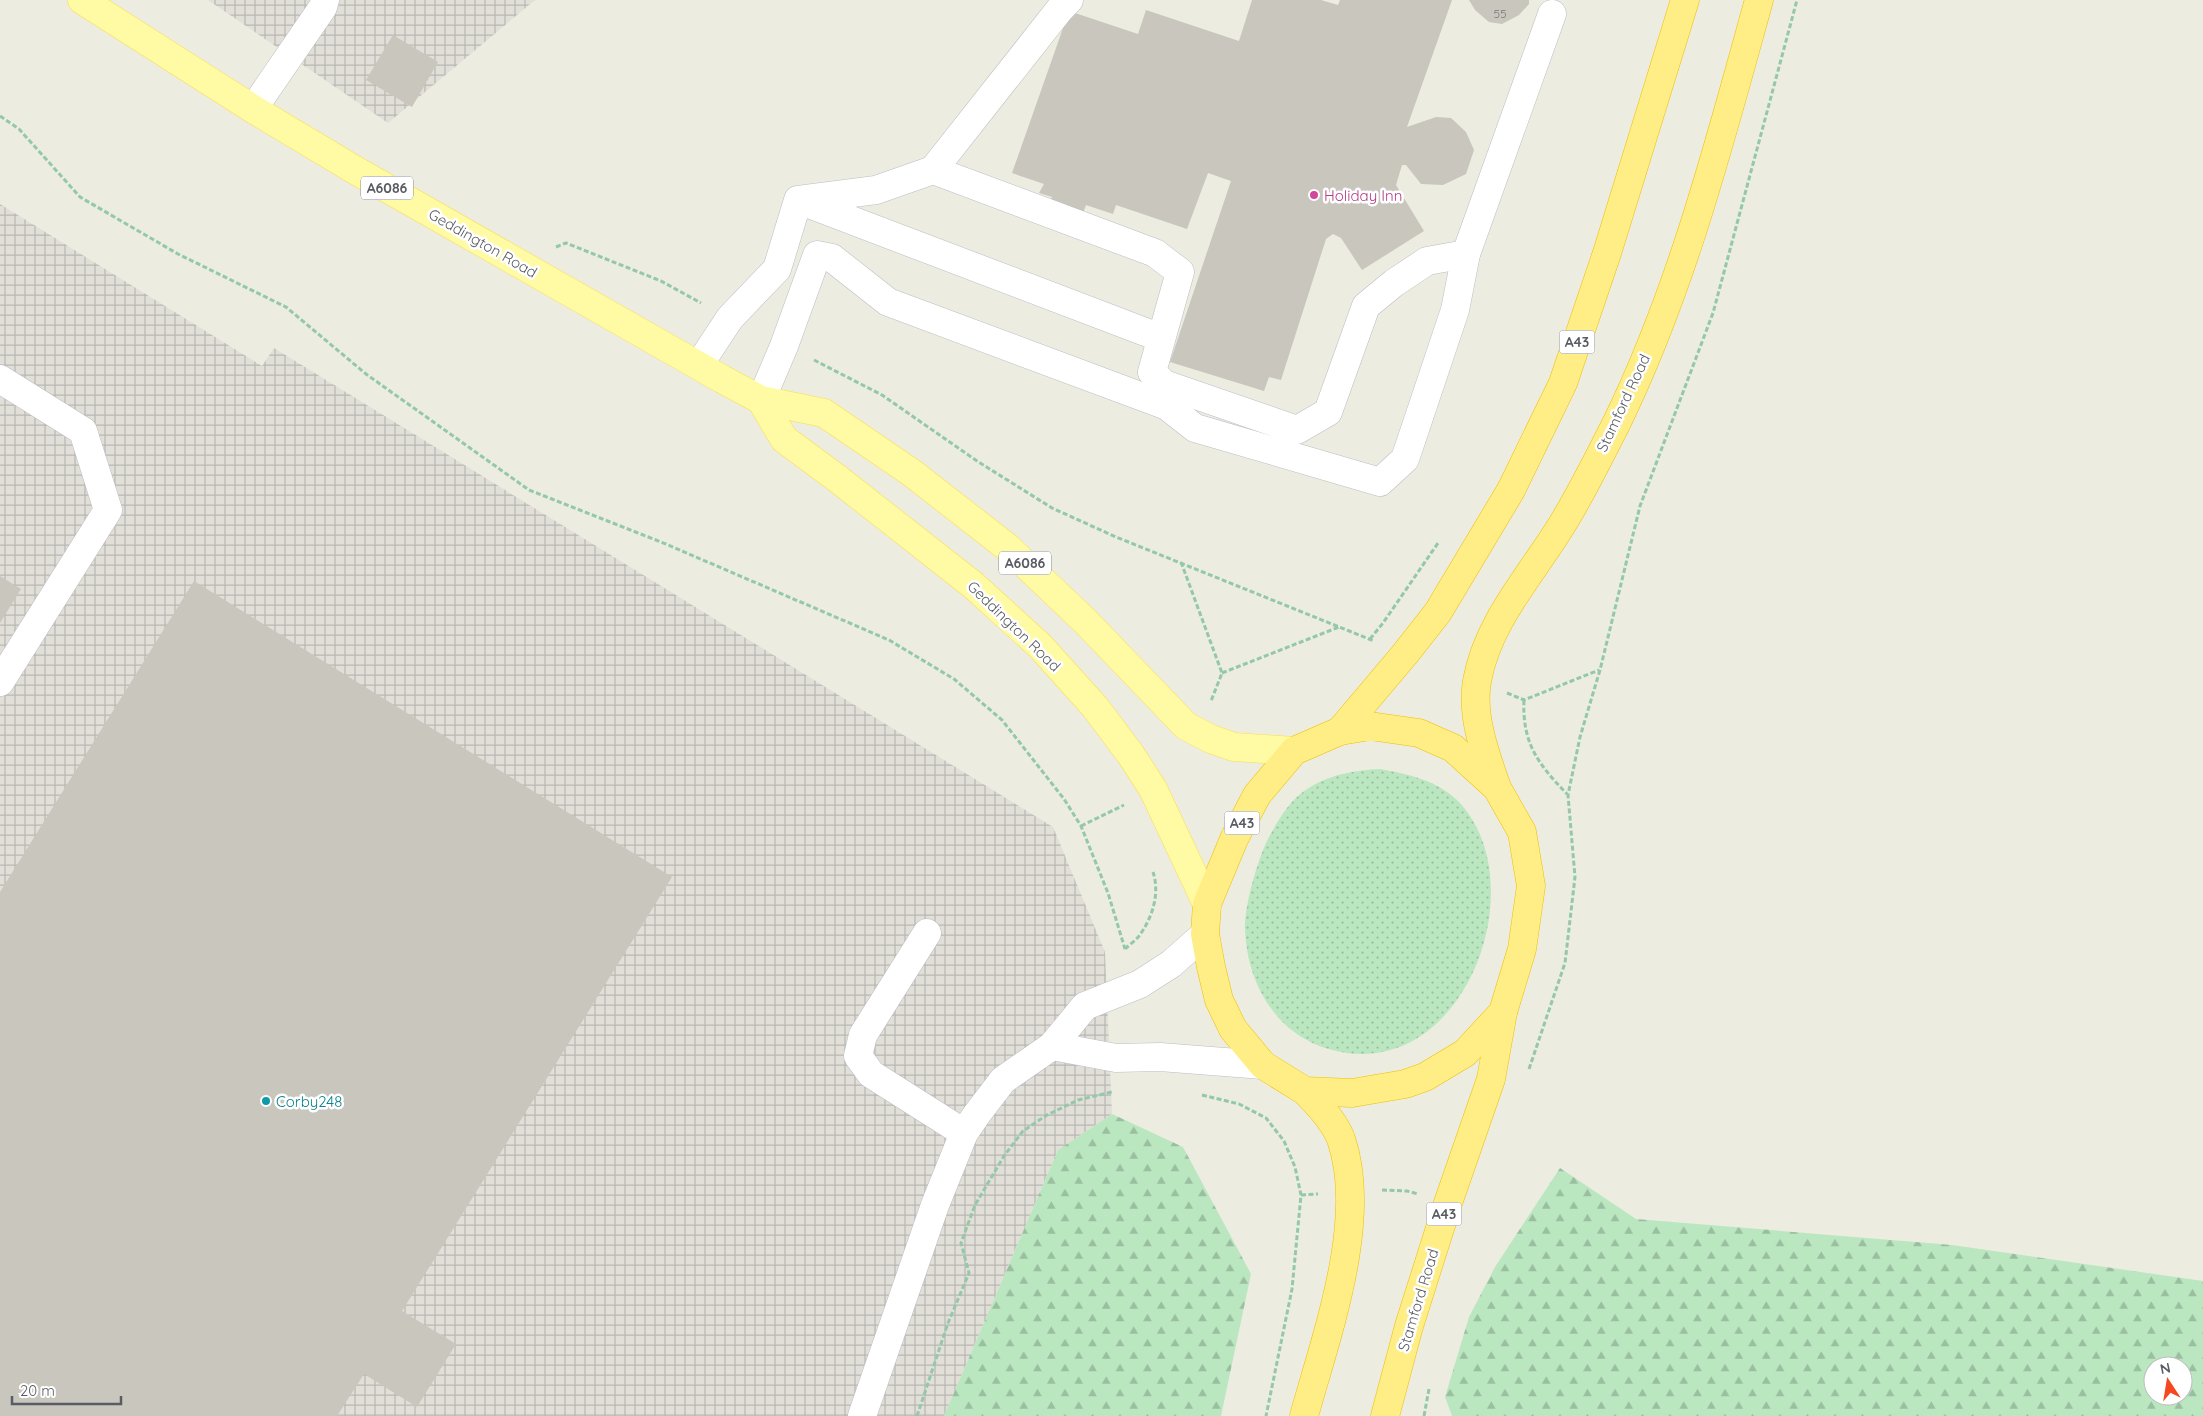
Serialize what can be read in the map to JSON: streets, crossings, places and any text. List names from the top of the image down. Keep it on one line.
{"streets":{"highway":["A43","Stamford Road"],"main road":["A6086","Geddington Road"]},"crossings":[["Geddington Road","A43"],["A43","Stamford Road"]],"places":["Holiday Inn","Corby248"],"house_numbers":["55"],"scale_bar":"20 m","north":"top"}
